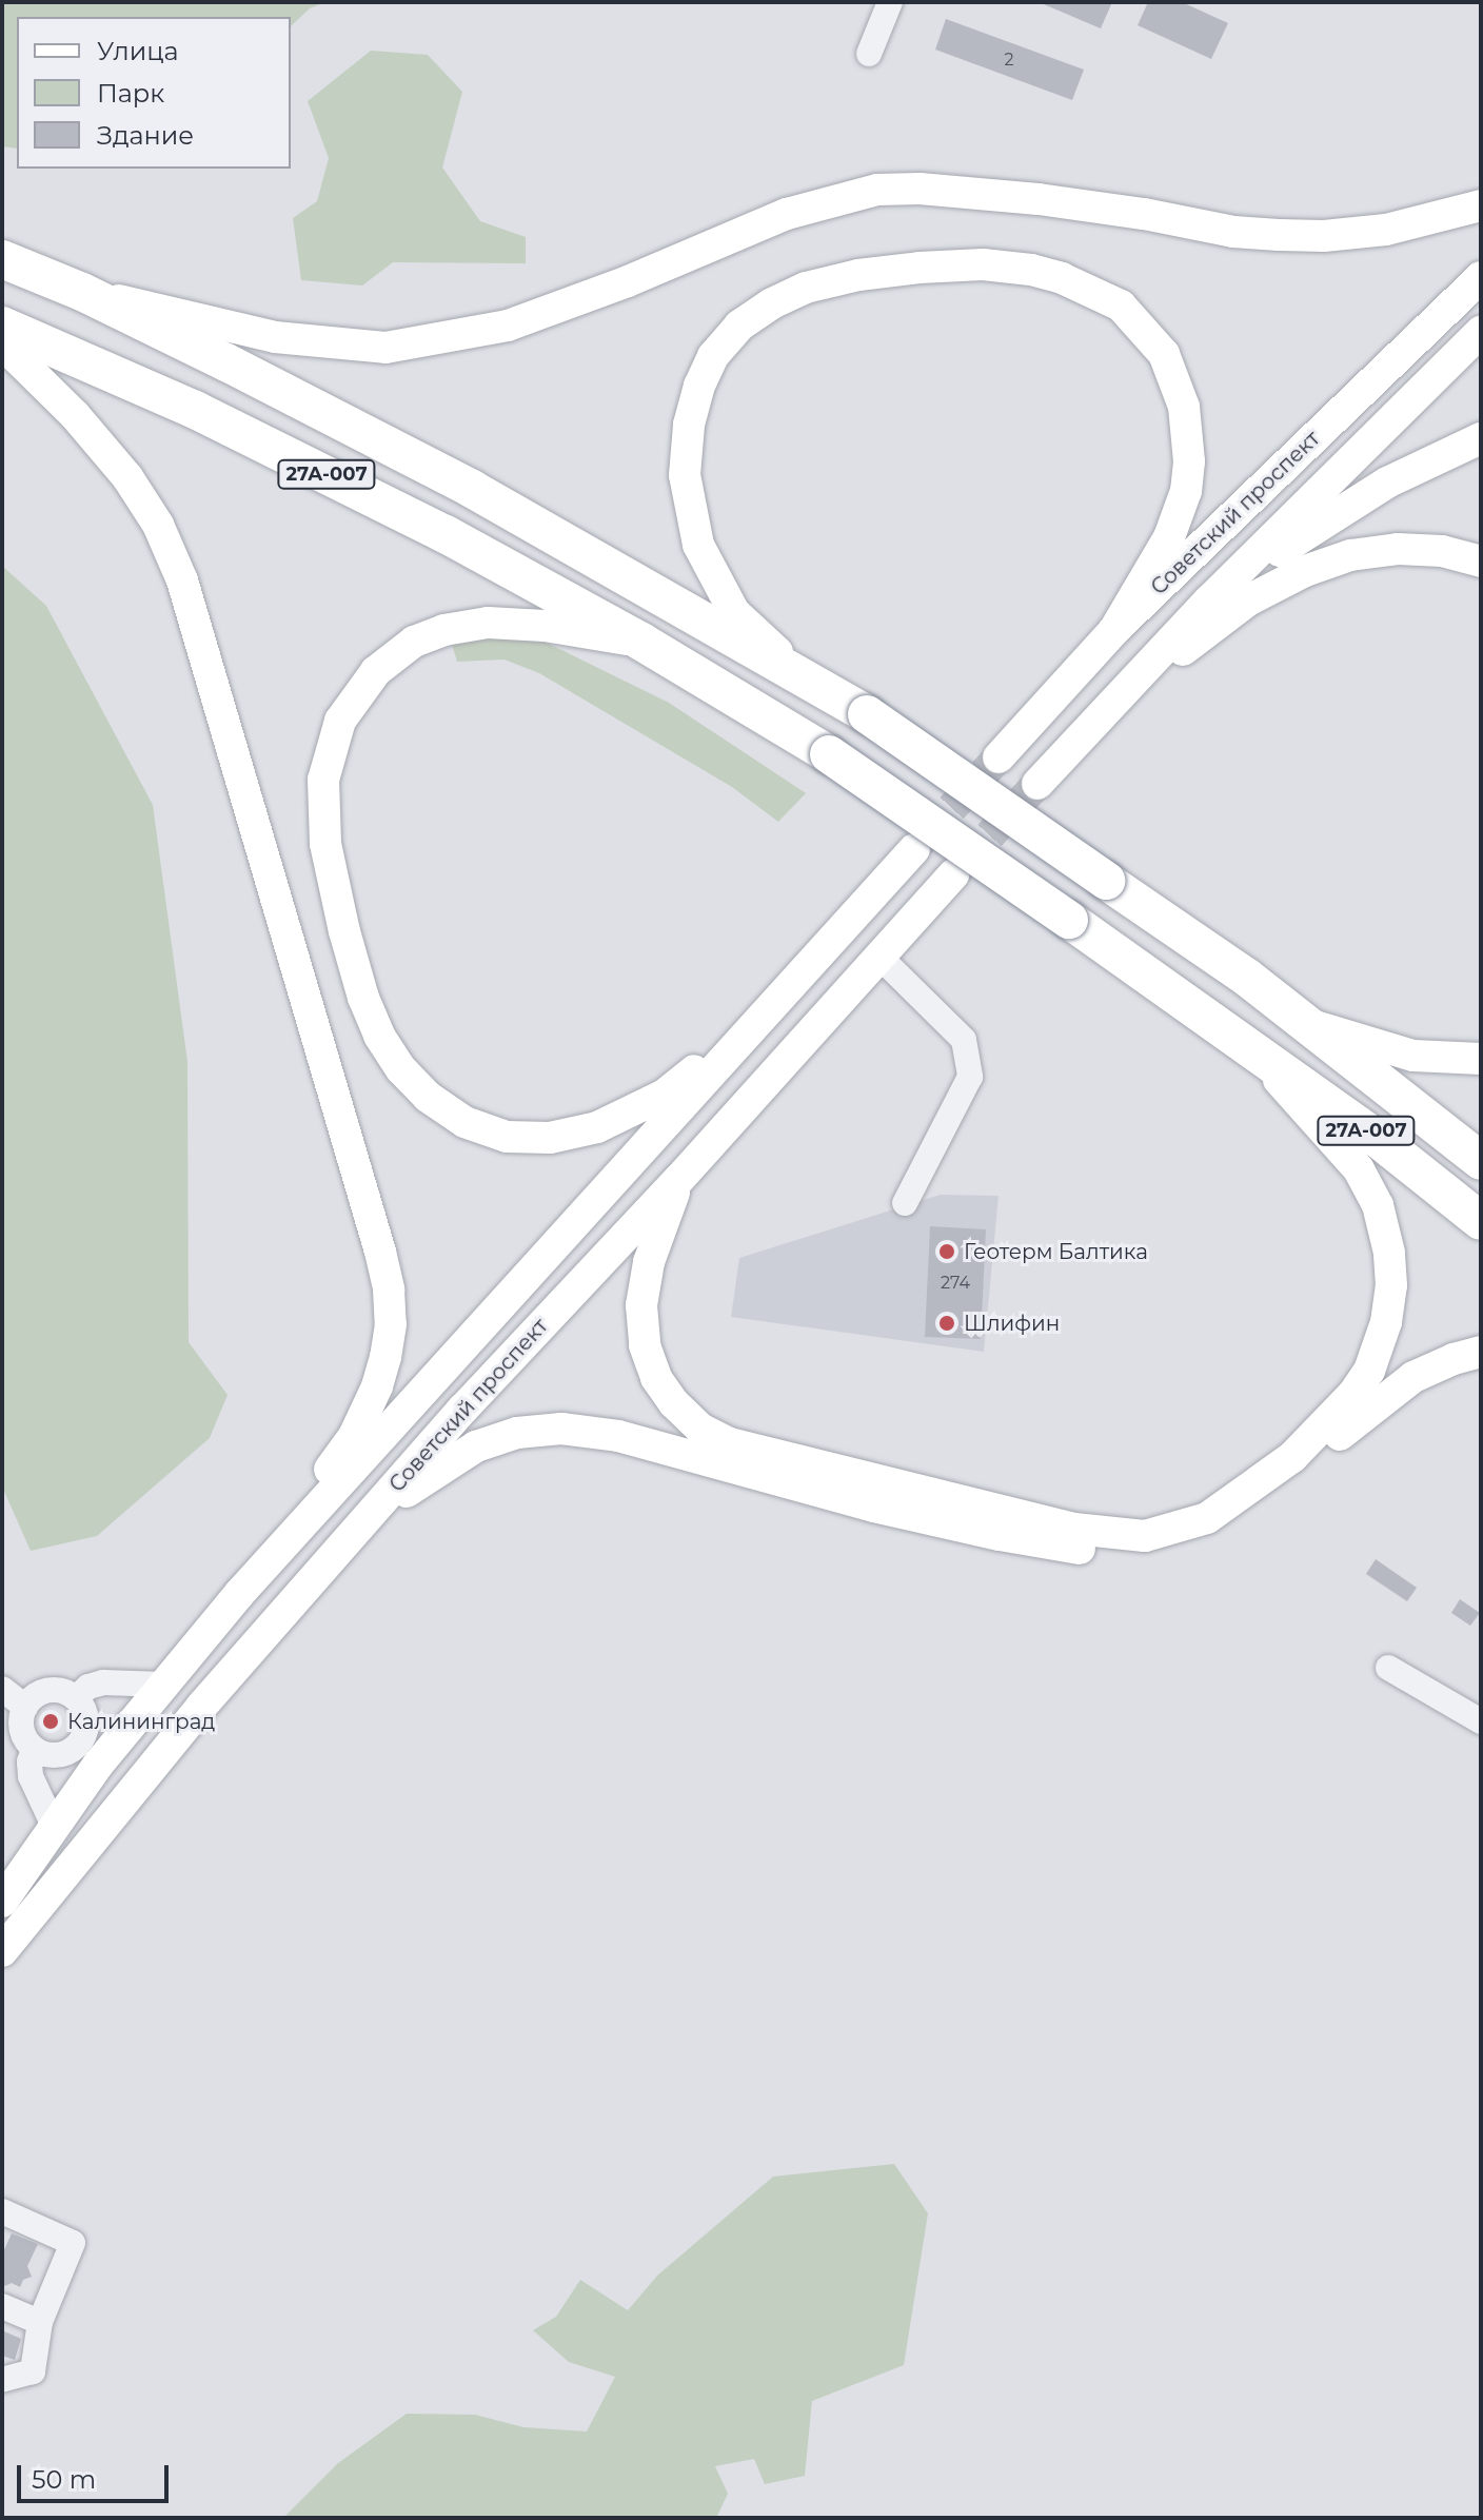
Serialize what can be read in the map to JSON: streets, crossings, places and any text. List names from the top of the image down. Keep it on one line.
{"streets":{"highway":["27А-007"],"main road":["Советский проспект"]},"places":["Геотерм Балтика","Шлифин","Калининград"],"house_numbers":["2","274"],"legend":["Улица","Парк","Здание"],"scale_bar":"50 m"}
